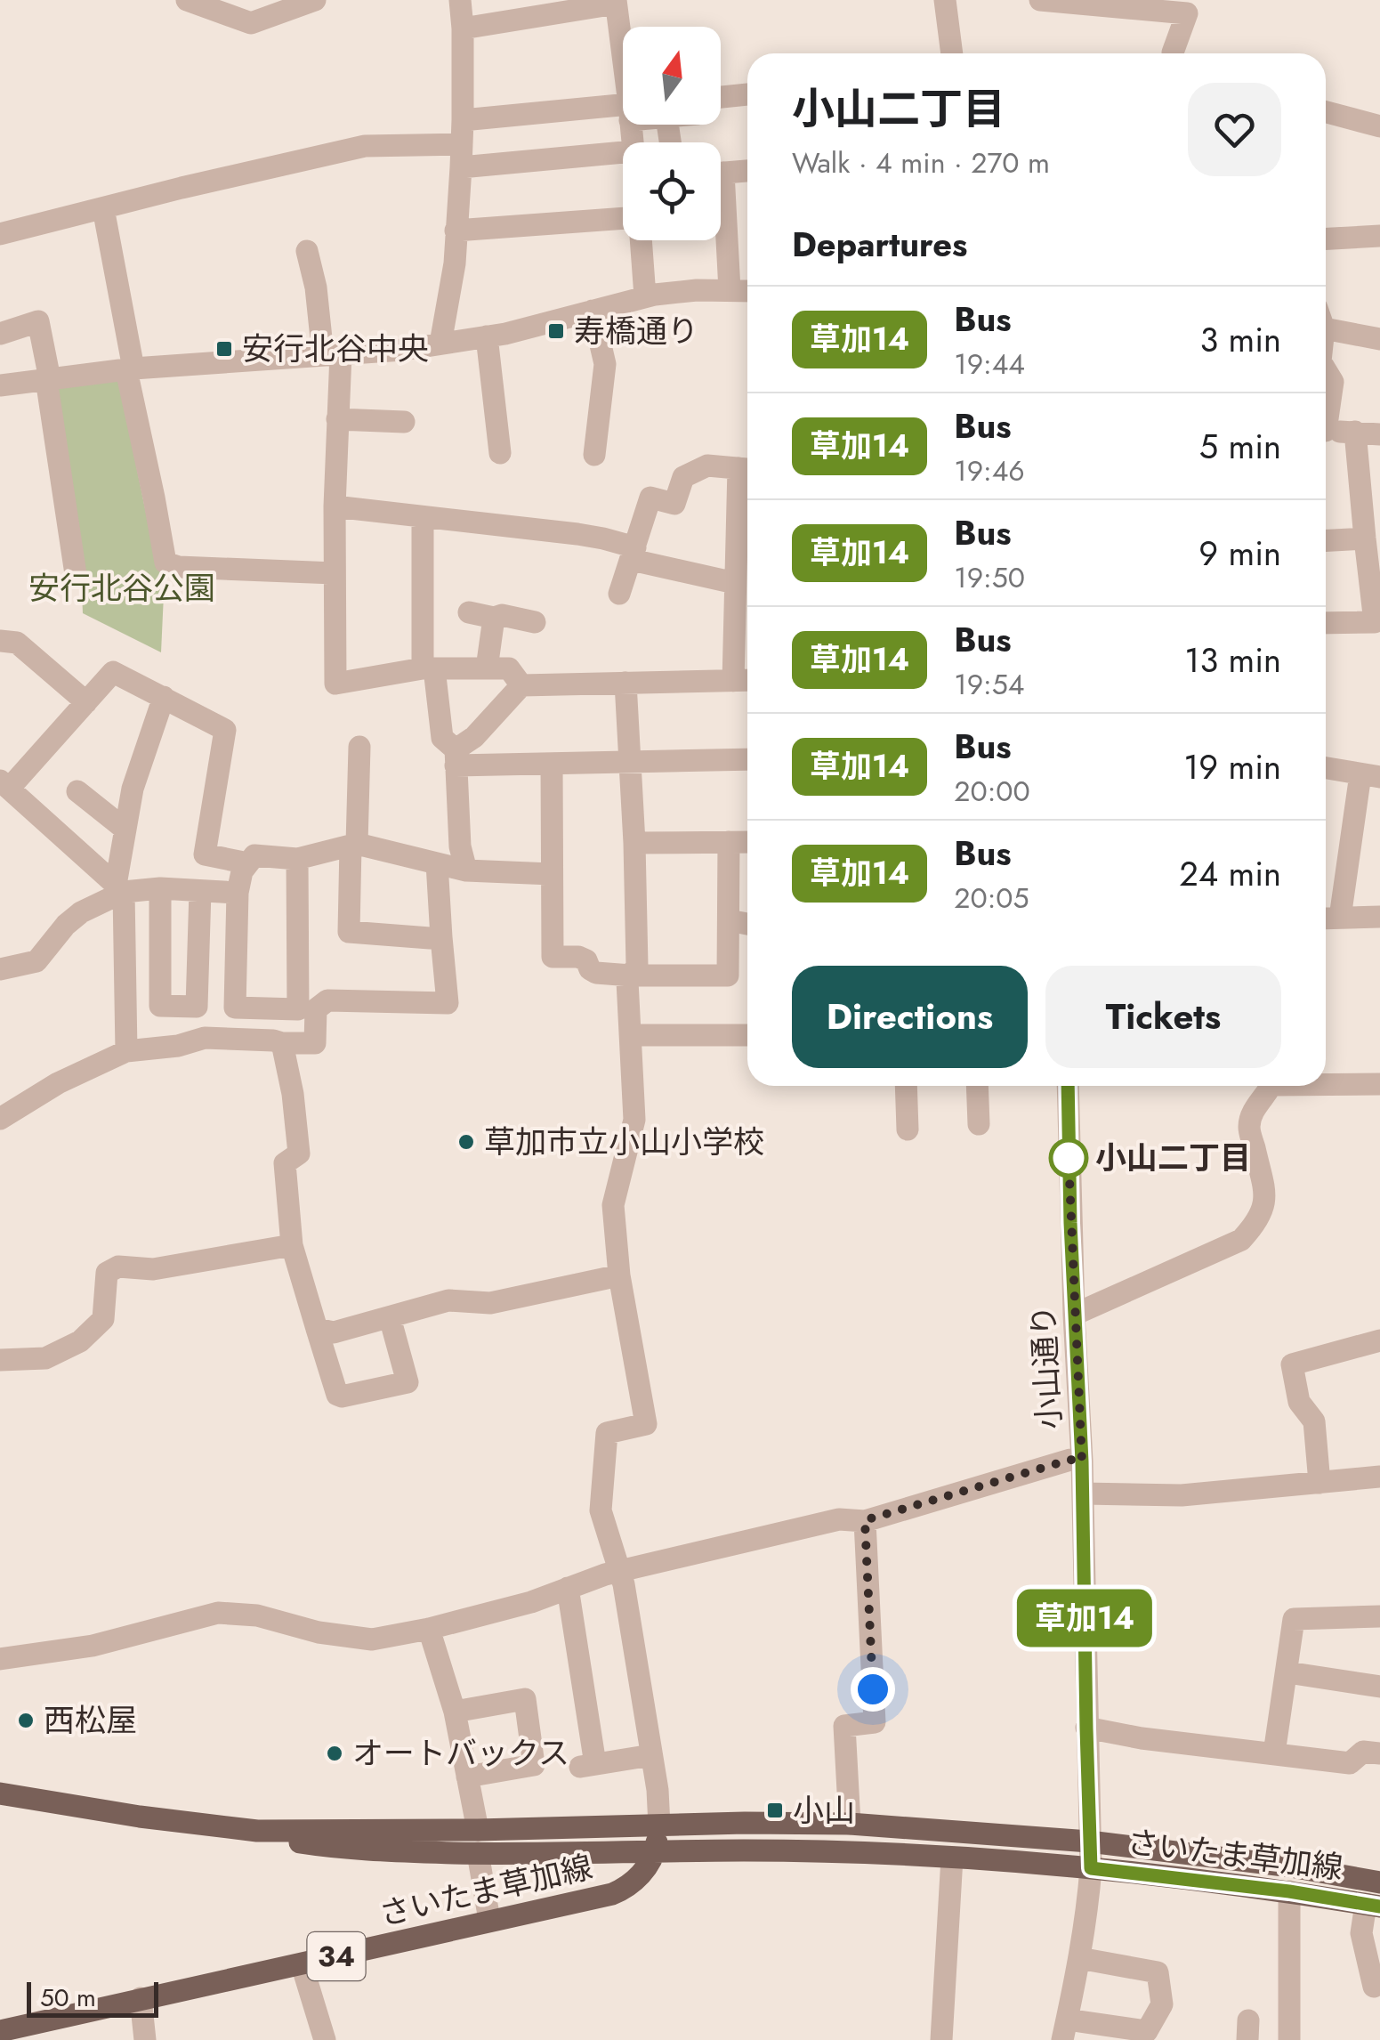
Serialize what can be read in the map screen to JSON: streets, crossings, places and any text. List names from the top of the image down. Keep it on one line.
{"streets":{"main road":["さいたま草加線","34"],"street":["小山通り"]},"crossings":[["小山通り","さいたま草加線"]],"parks":["安行北谷公園"],"places":{"transit":["寿橋通り","安行北谷中央","小山"],"other":["草加市立小山小学校","小山二丁目","西松屋","オートバックス"]},"lines":["bus line 草加14"],"scale_bar":"50 m","north":"top","page":{"on_map":"草加14","heading":[["小山二丁目","Walk · 4 min · 270 m"],"Departures"],"list":[{"mark":"草加14","name":"Bus","note":"19:44","value":"3 min"},{"mark":"草加14","name":"Bus","note":"19:46","value":"5 min"},{"mark":"草加14","name":"Bus","note":"19:50","value":"9 min"},{"mark":"草加14","name":"Bus","note":"19:54","value":"13 min"},{"mark":"草加14","name":"Bus","note":"20:00","value":"19 min"},{"mark":"草加14","name":"Bus","note":"20:05","value":"24 min"}],"buttons":["Directions","Tickets"],"scale":"50 m"}}
